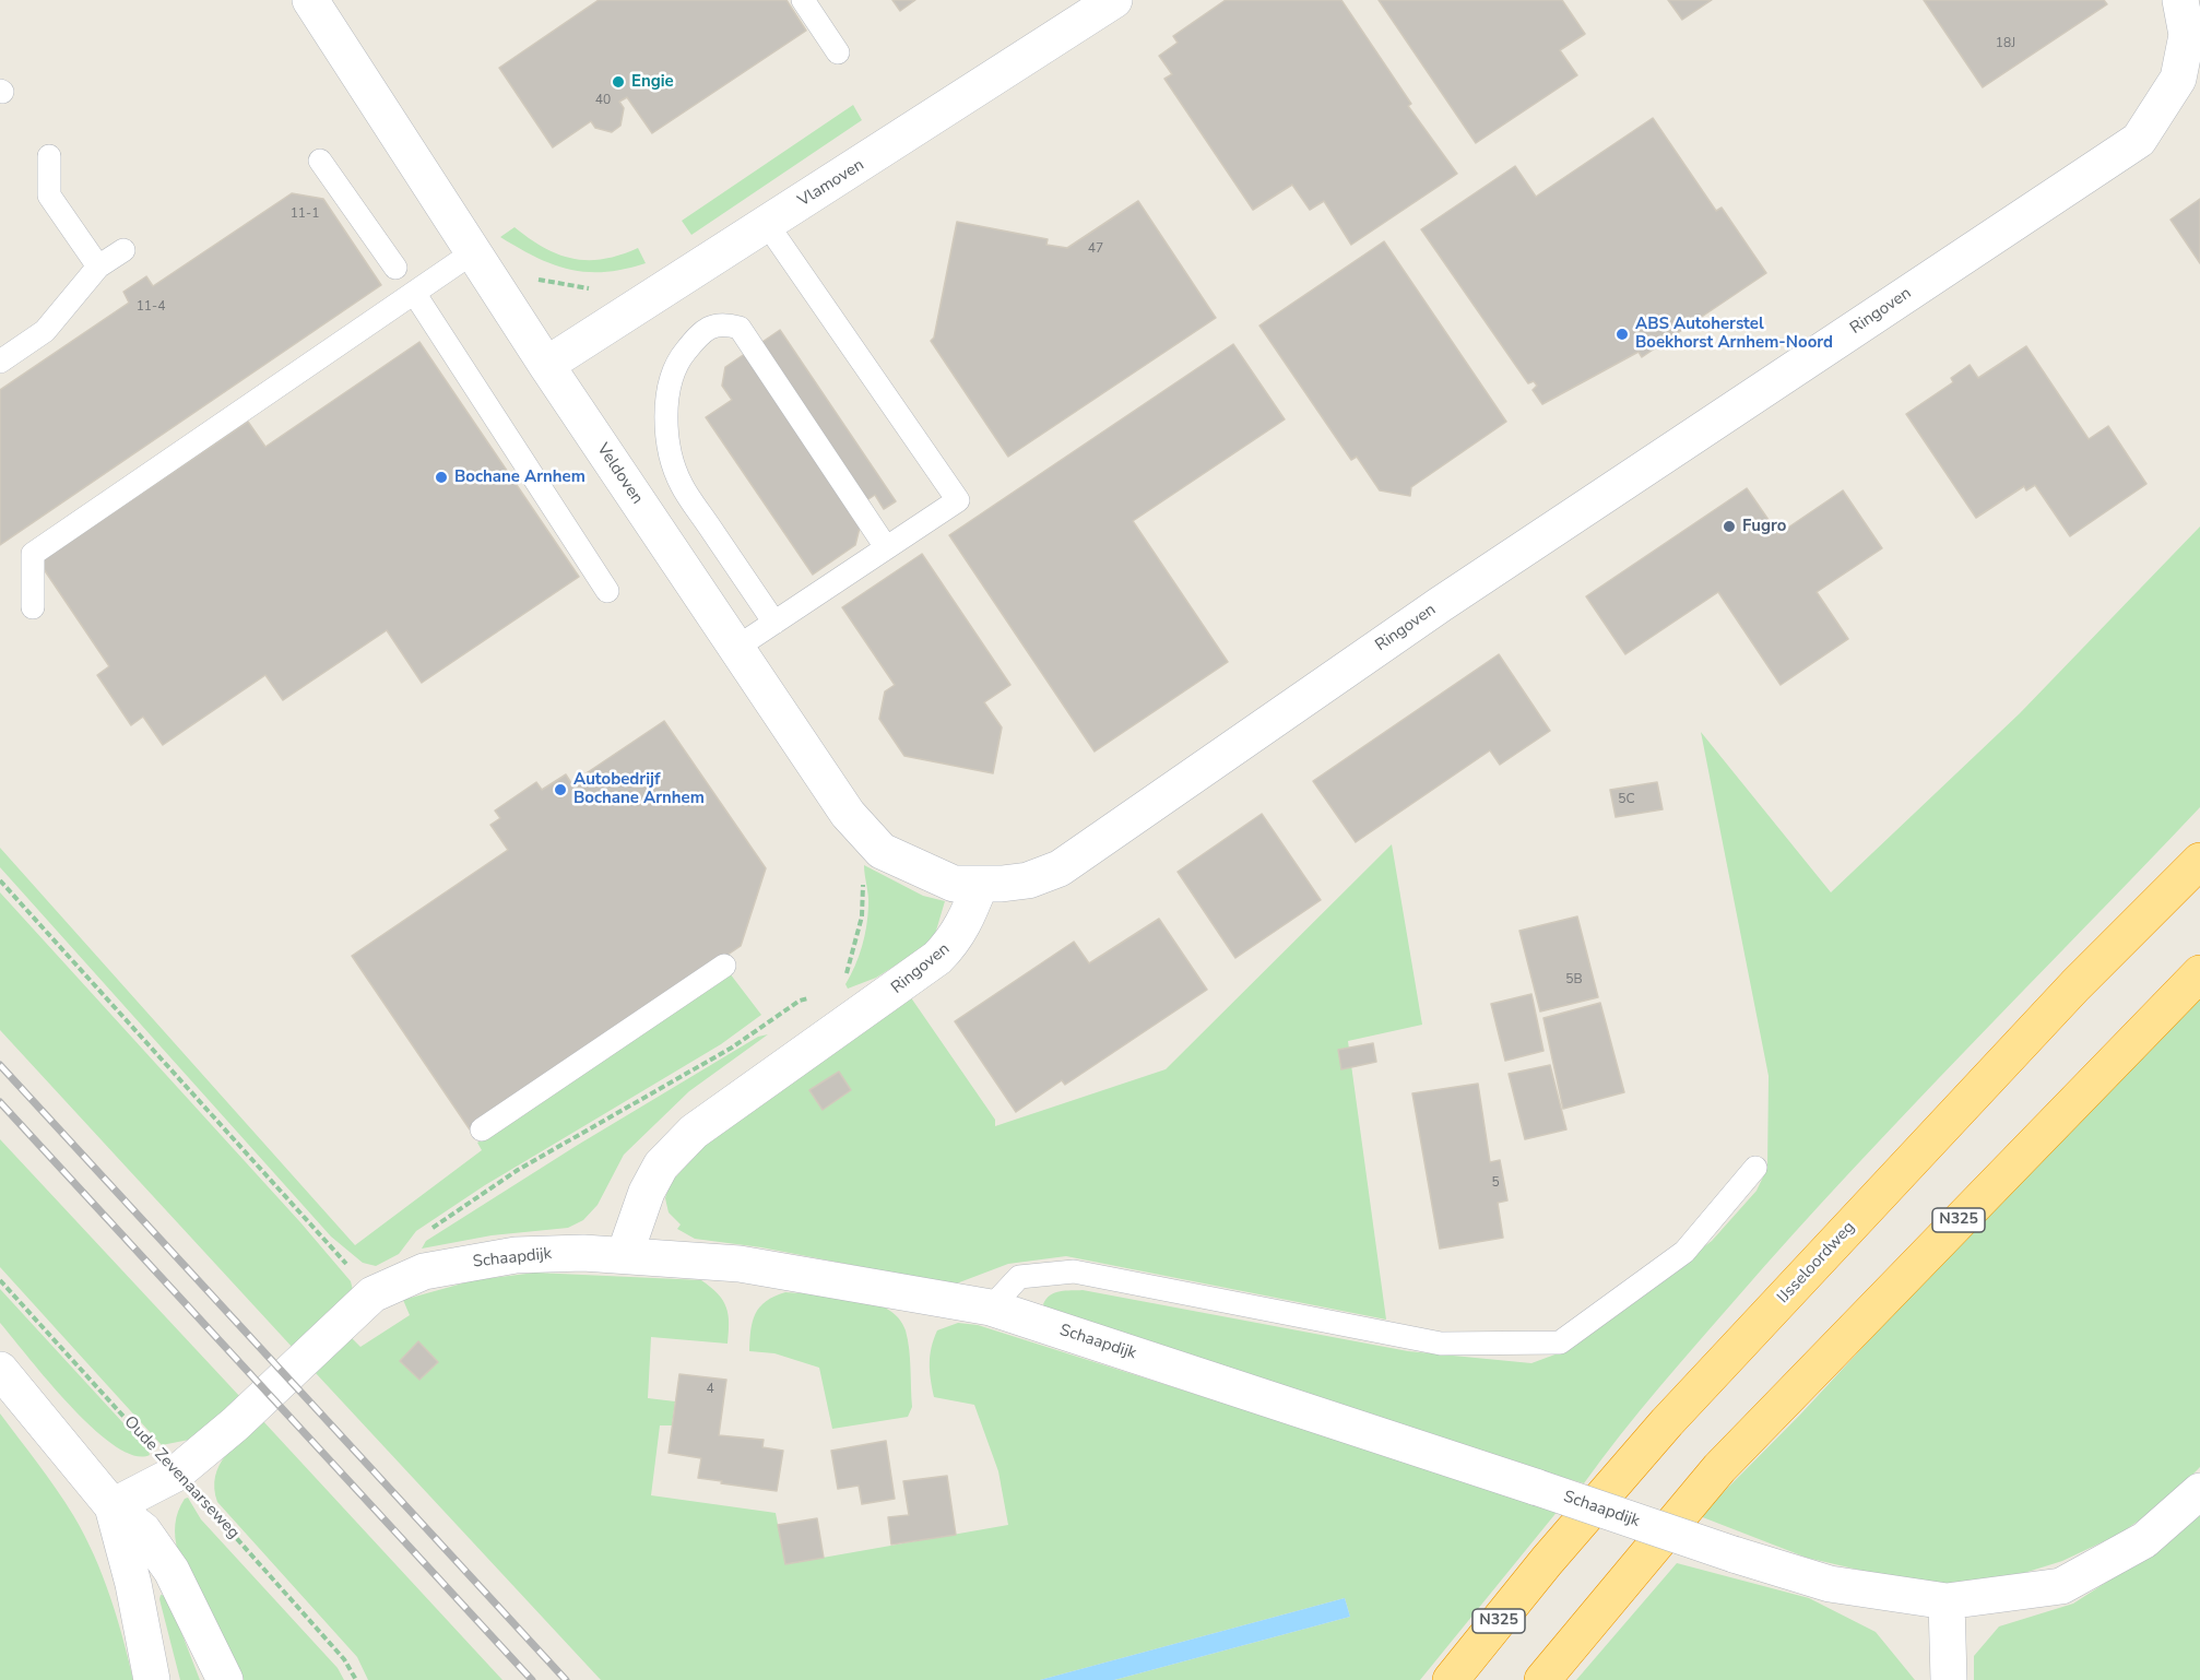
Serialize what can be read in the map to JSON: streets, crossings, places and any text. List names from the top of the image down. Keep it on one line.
{"streets":{"highway":["N325","IJsseloordweg"],"street":["Vlamoven","Ringoven","Veldoven","Schaapdijk"],"path":["Oude Zevenaarseweg"]},"crossings":[["Vlamoven","Veldoven"],["Ringoven","Veldoven"],["Ringoven","Schaapdijk"],["Schaapdijk","Oude Zevenaarseweg"]],"places":["Engie","ABS Autoherstel Boekhorst Arnhem-Noord","Bochane Arnhem","Fugro","Autobedrijf Bochane Arnhem"],"house_numbers":["18J","40","11-1","47","11-4","5C","5B","5","4"]}
